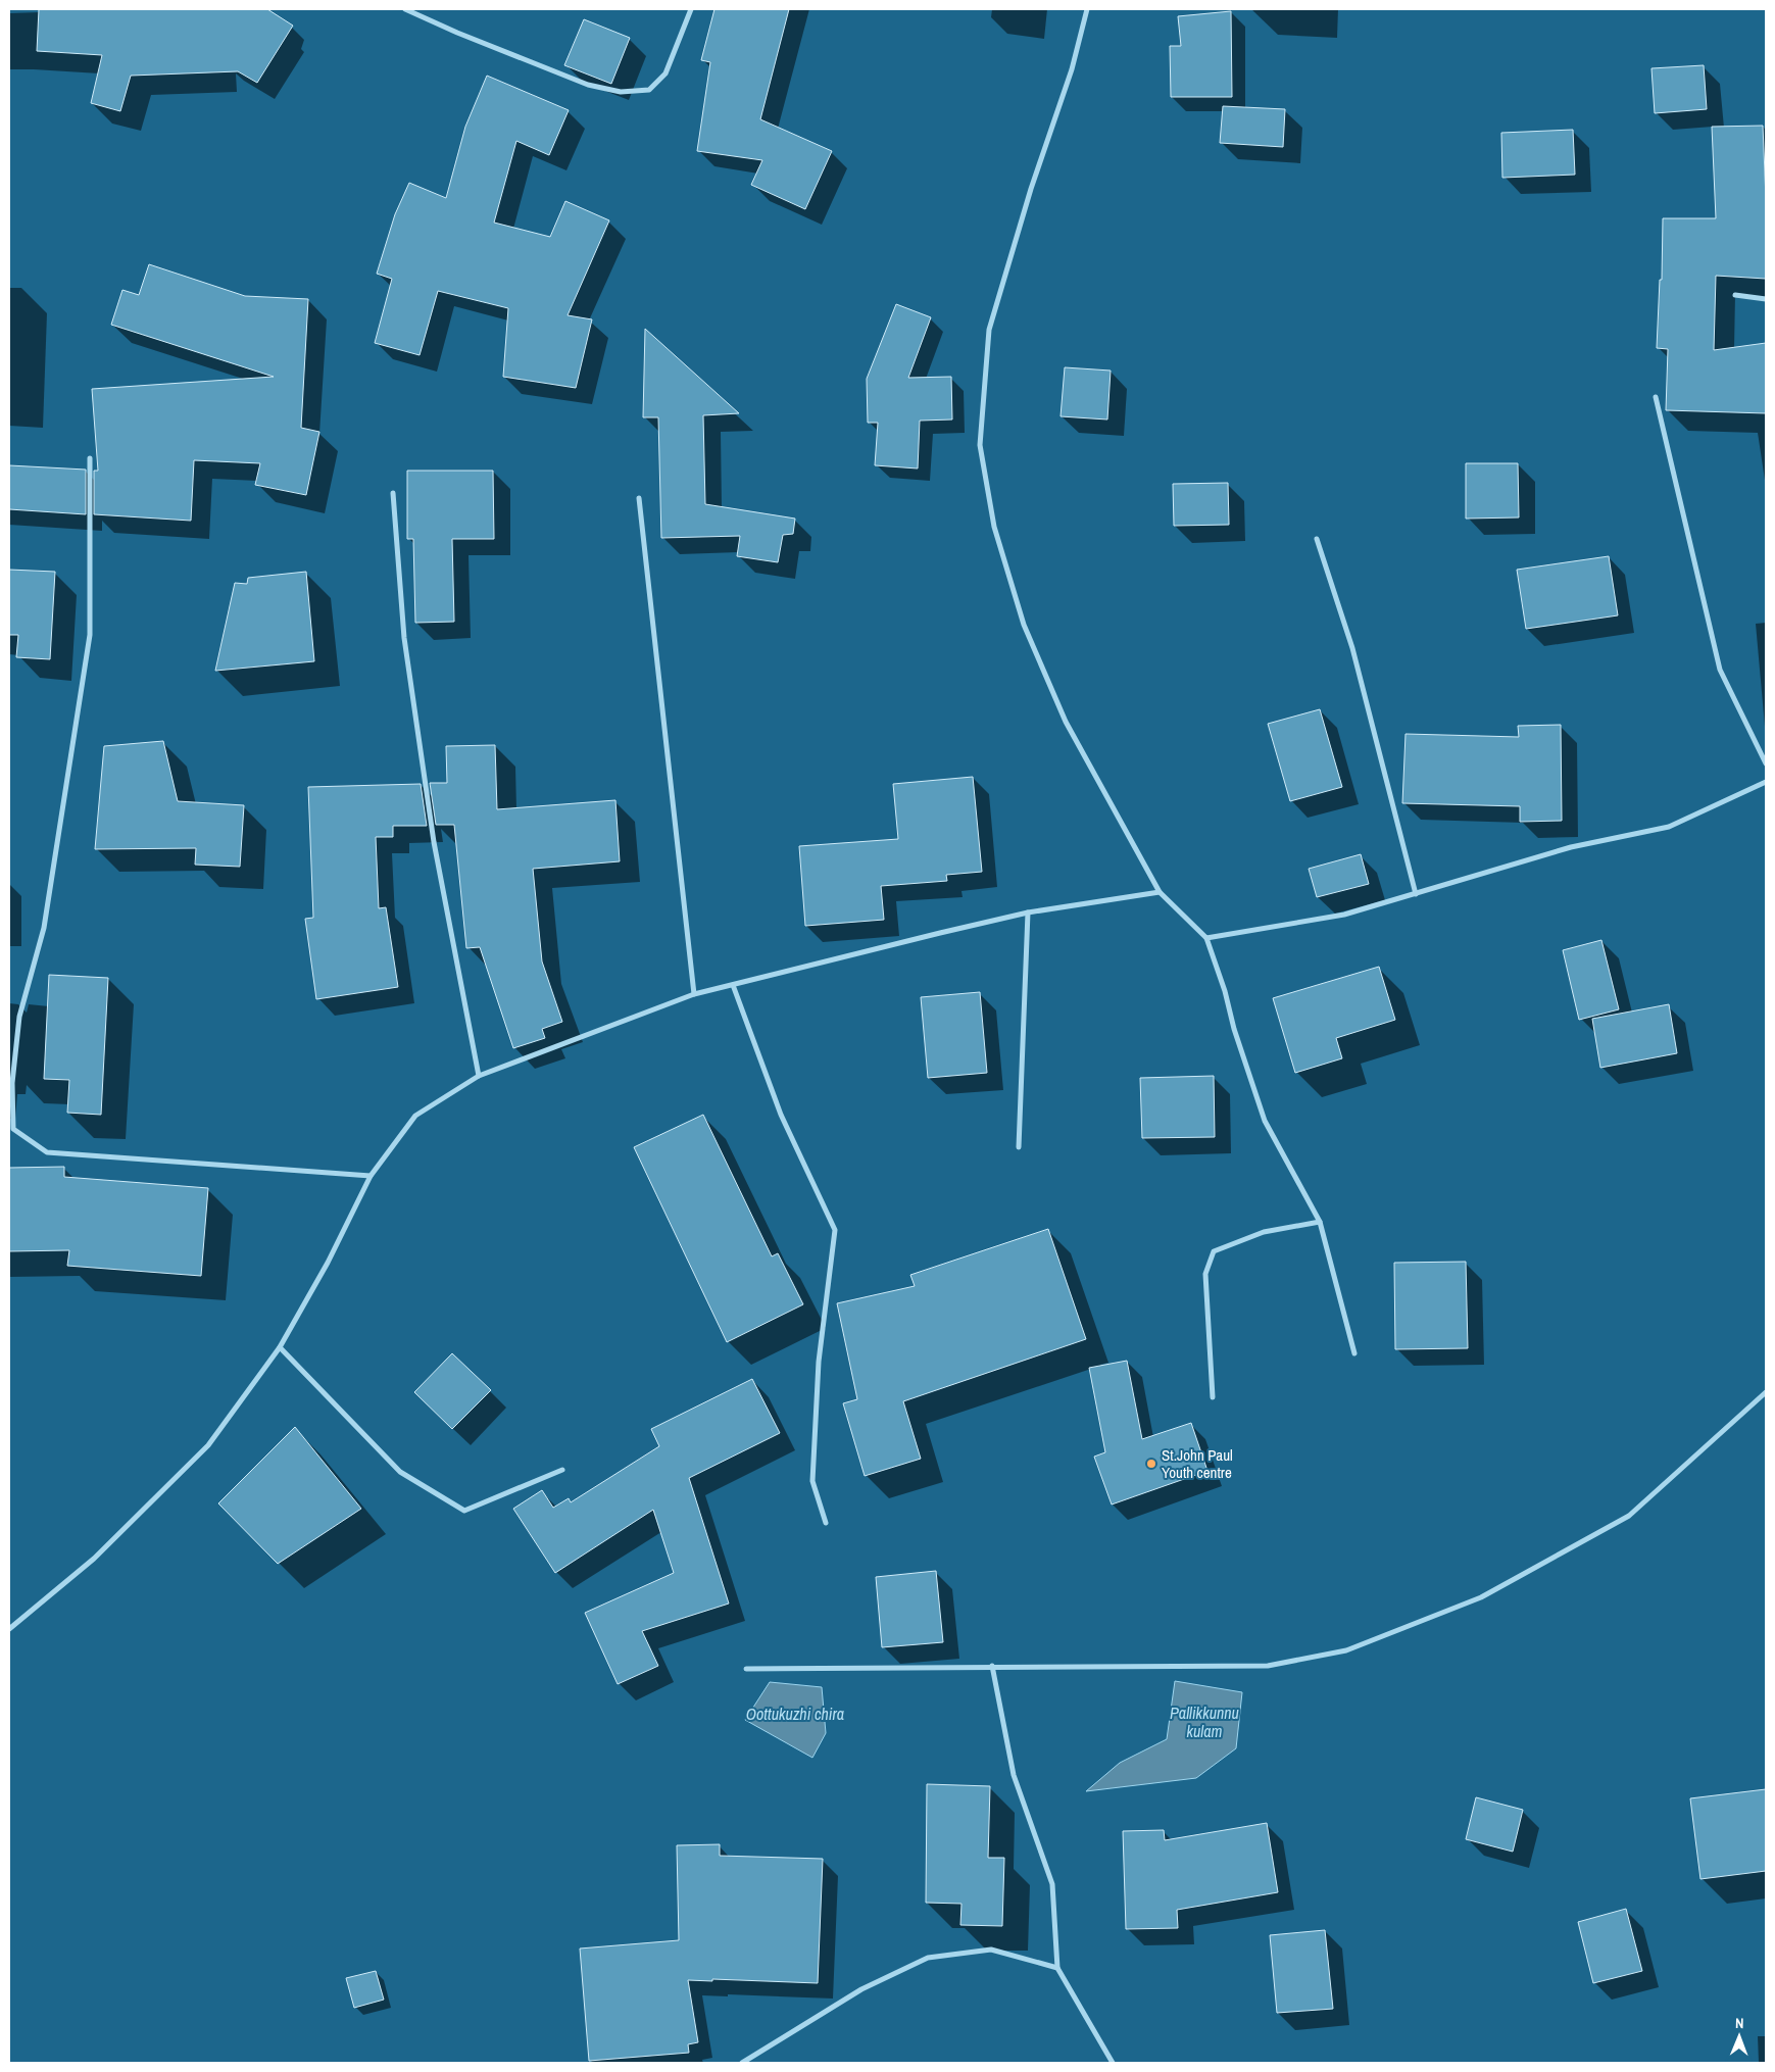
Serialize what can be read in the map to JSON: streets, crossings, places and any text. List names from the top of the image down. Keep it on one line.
{"water":["Pallikkunnu kulam","Oottukuzhi chira"],"places":["St.John Paul Youth centre"],"north":"top"}
